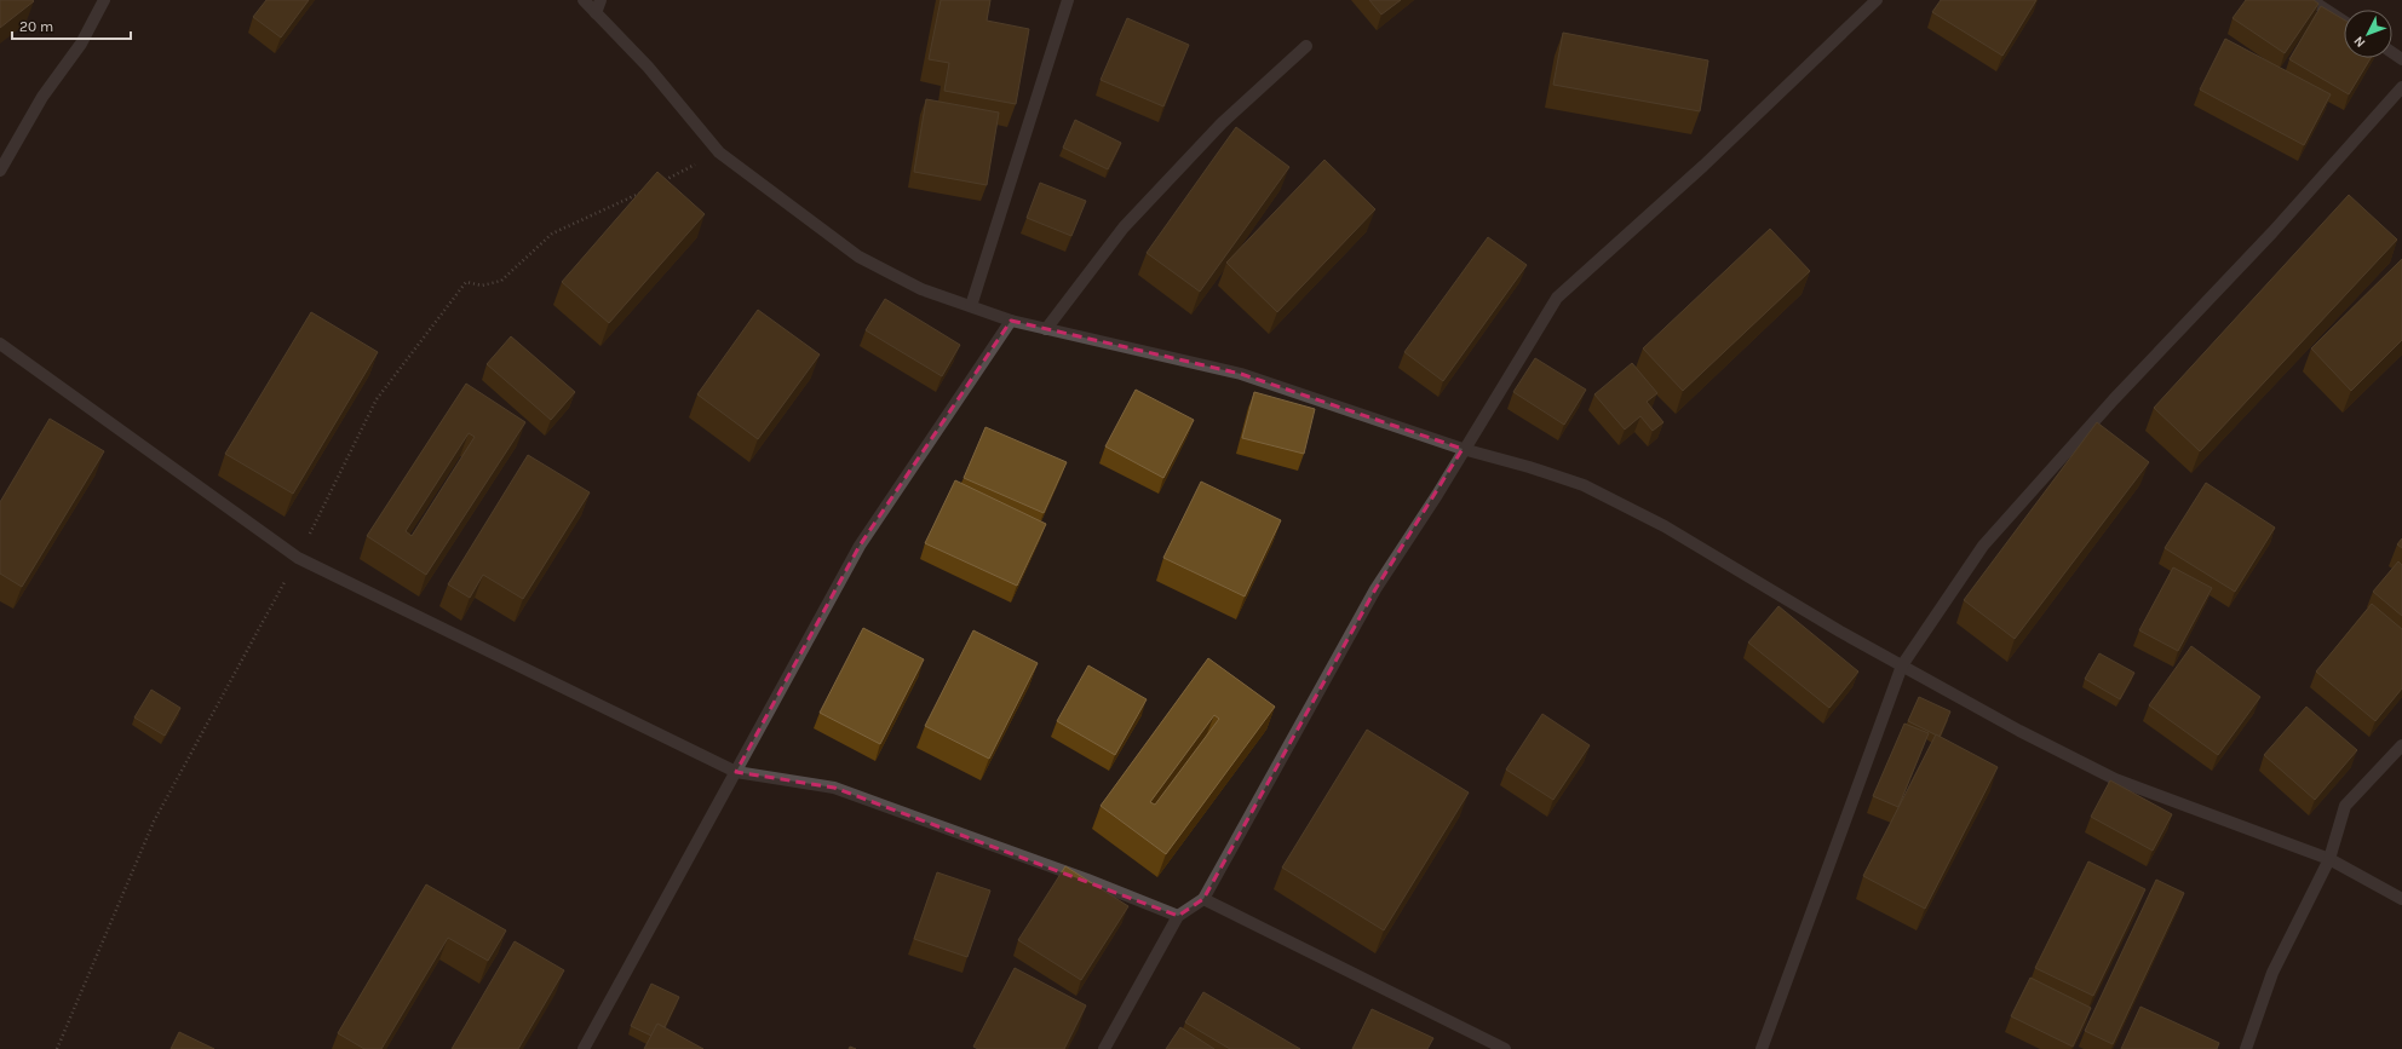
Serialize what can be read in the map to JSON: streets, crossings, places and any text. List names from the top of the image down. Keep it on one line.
{"scale_bar":"20 m","north":"bottom left"}
